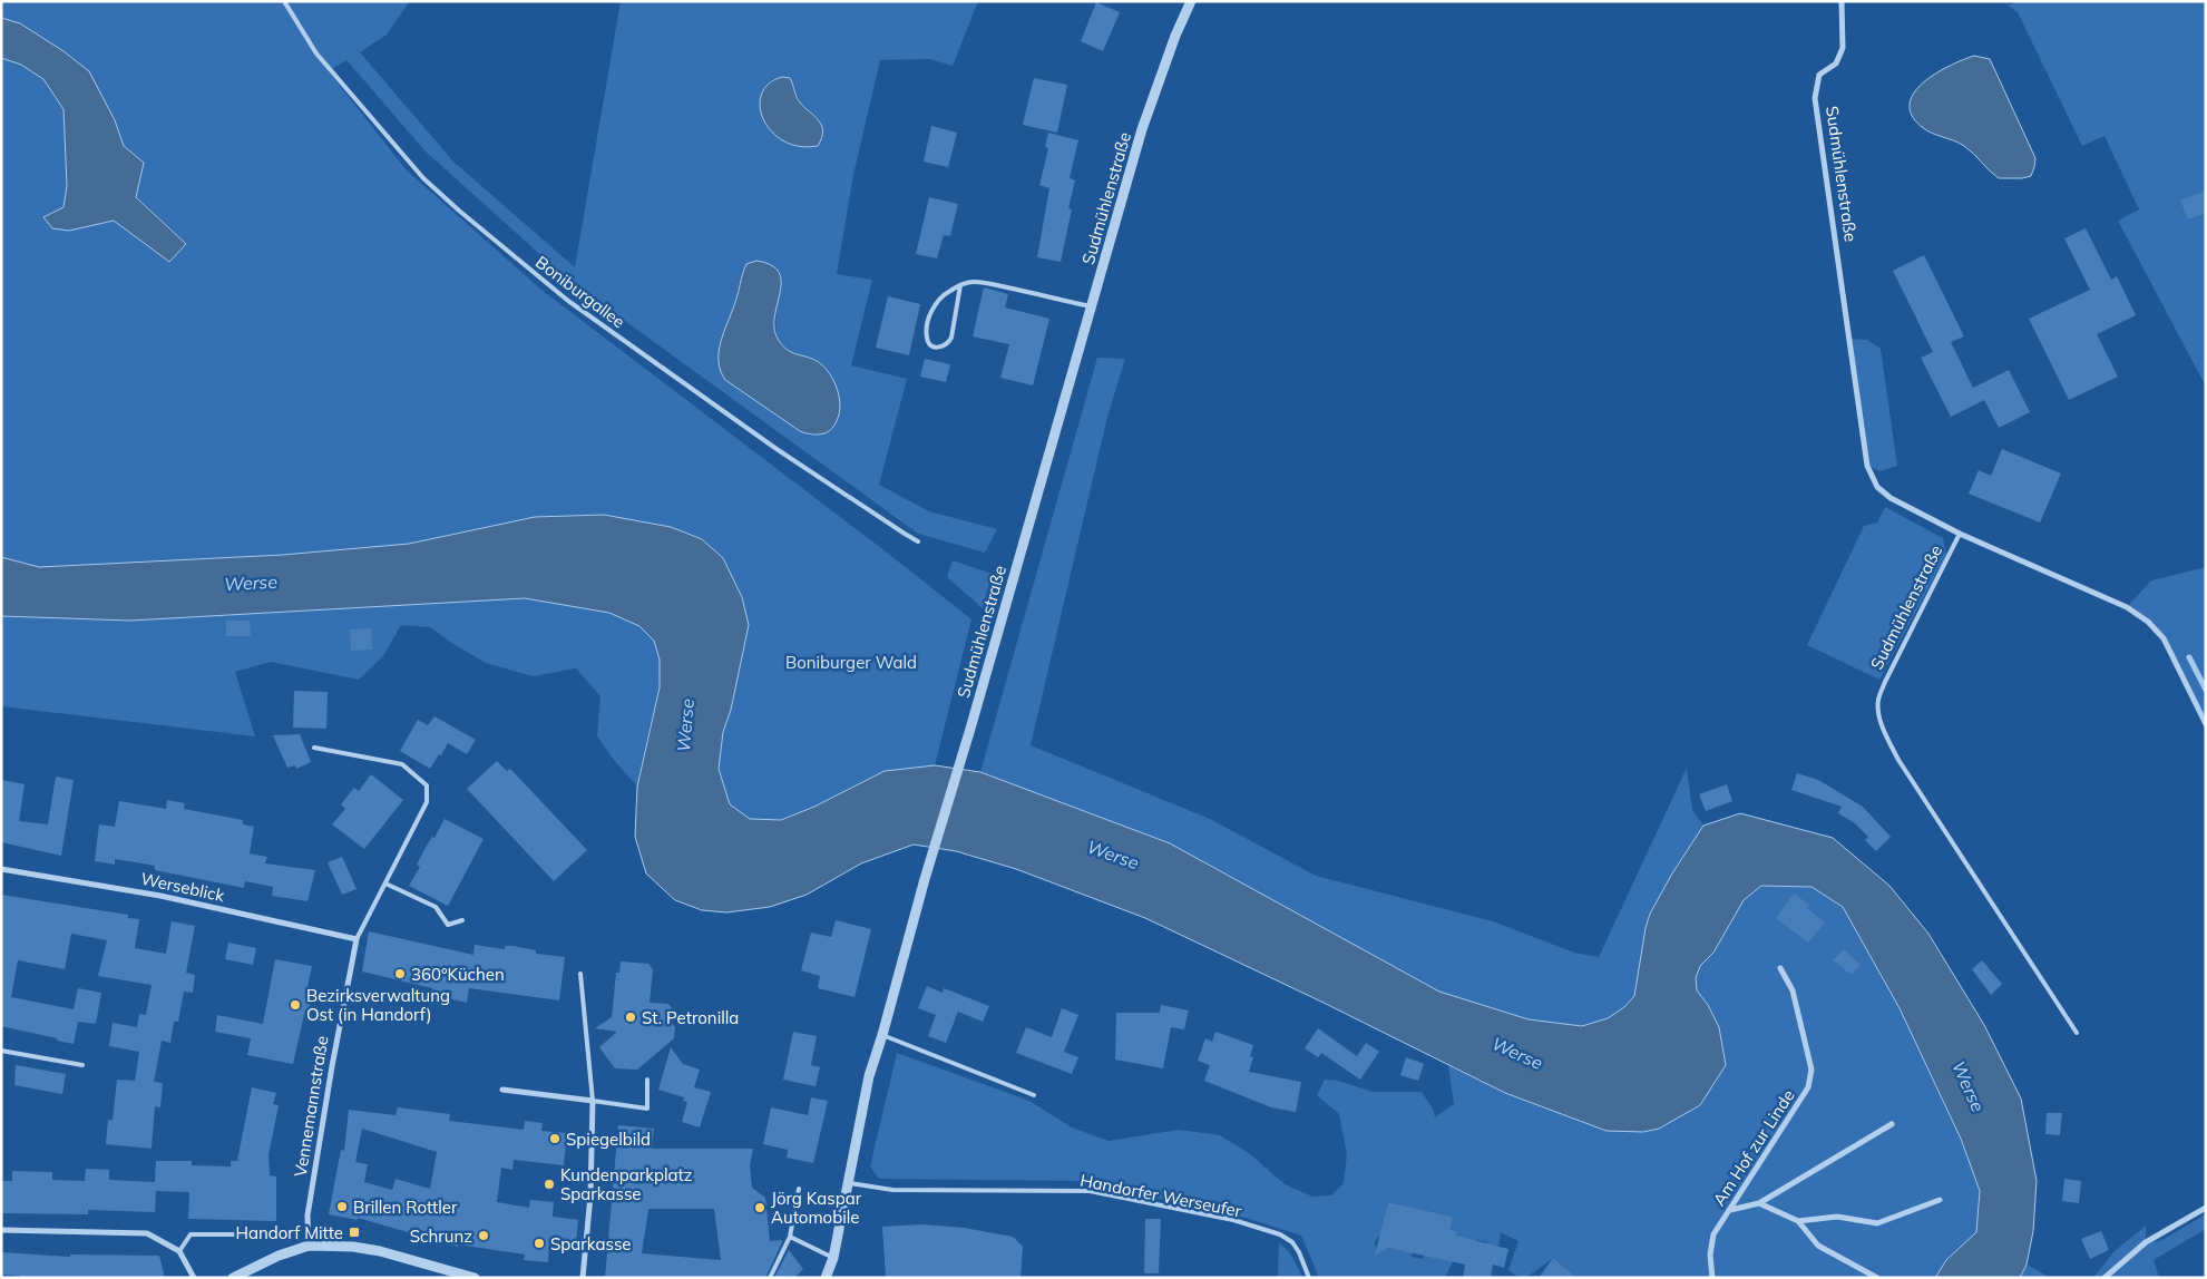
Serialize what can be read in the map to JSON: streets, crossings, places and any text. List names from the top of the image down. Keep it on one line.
{"streets":{"street":["Sudmühlenstraße","Werseblick","Vennemannstraße","Am Hof zur Linde"],"lane":["Boniburgallee","Handorfer Werseufer"]},"crossings":[["Sudmühlenstraße","Handorfer Werseufer"],["Werseblick","Vennemannstraße"]],"water":["Werse"],"parks":["Boniburger Wald"],"places":{"other":["360°Küchen","Bezirksverwaltung Ost (in Handorf)","St. Petronilla","Spiegelbild","Kundenparkplatz Sparkasse","Brillen Rottler","Jörg Kaspar Automobile","Schrunz","Sparkasse"],"transit":["Handorf Mitte"]}}
